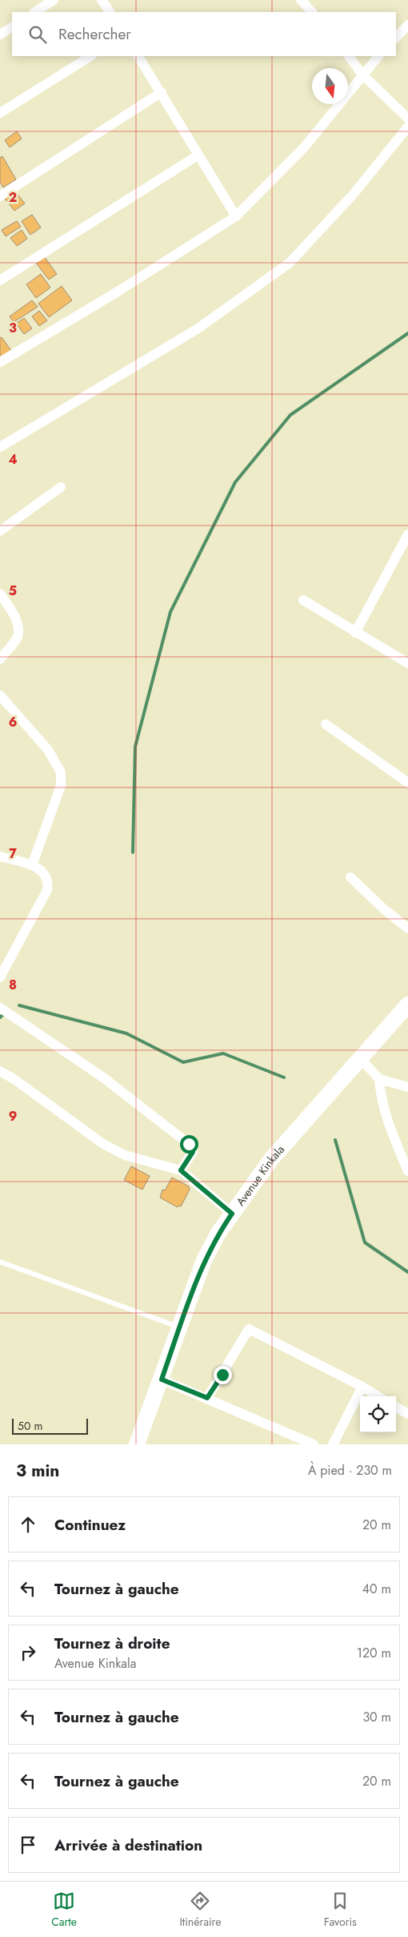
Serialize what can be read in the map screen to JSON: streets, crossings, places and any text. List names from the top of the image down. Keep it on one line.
{"streets":{"main road":["Avenue Kinkala"]},"scale_bar":"50 m","north":"bottom","page":{"search":"Rechercher","scale":"50 m","heading":["3 min","À pied · 230 m"],"list":[["Continuez","20 m"],["Tournez à gauche","40 m"],["Tournez à droite","Avenue Kinkala","120 m"],["Tournez à gauche","30 m"],["Tournez à gauche","20 m"],"Arrivée à destination"],"nav":["Carte","Itinéraire","Favoris"]},"grid":{"rows":["2","3","4","5","6","7","8","9"]}}
